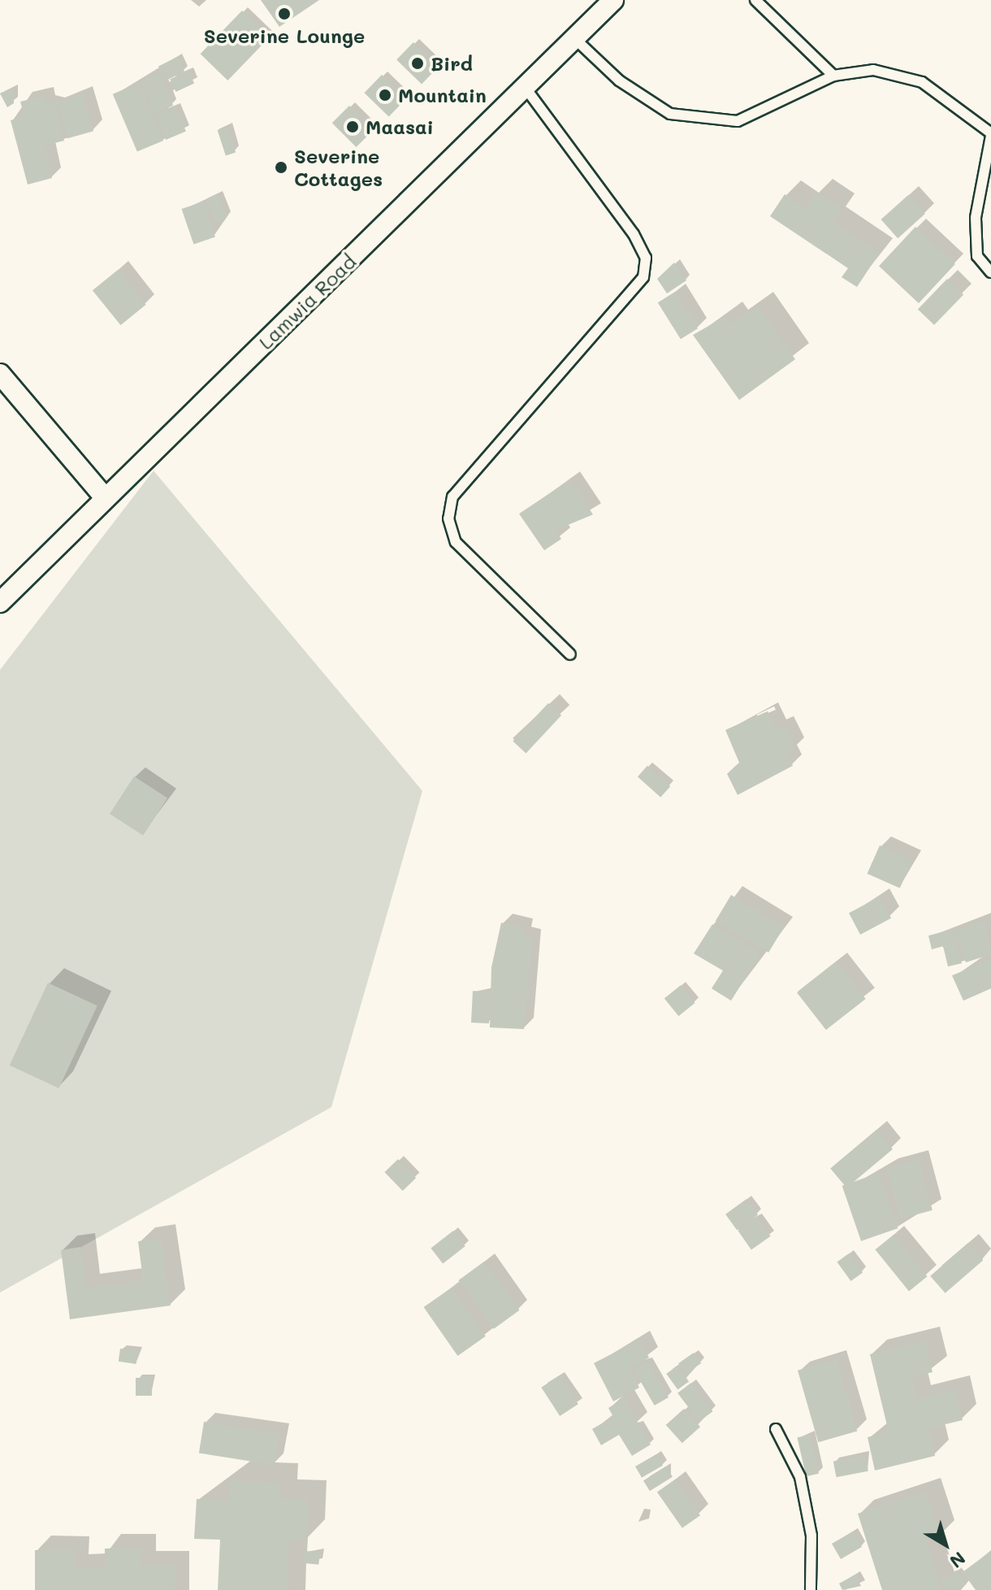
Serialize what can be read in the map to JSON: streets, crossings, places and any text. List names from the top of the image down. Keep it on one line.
{"streets":{"street":["Lamwia Road"]},"places":["Severine Lounge","Bird","Mountain","Maasai","Severine Cottages"],"north":"bottom right"}
